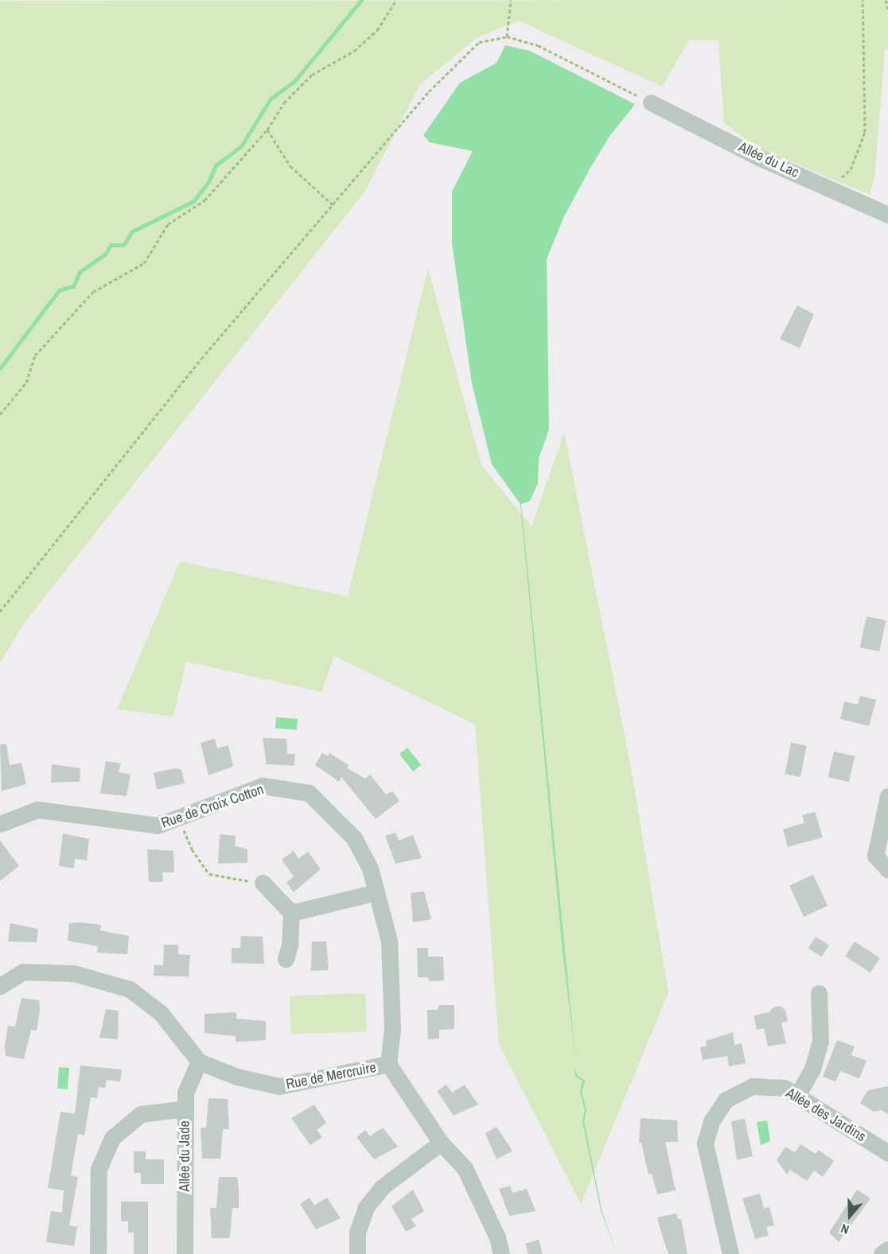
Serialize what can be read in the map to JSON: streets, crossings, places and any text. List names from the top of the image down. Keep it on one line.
{"streets":{"street":["Allée du Lac","Rue de Croix Cotton","Rue de Mercruire","Allée des Jardins","Allée du Jade"]},"crossings":[["Rue de Croix Cotton","Rue de Mercruire"],["Rue de Mercruire","Allée du Jade"]],"north":"bottom"}
